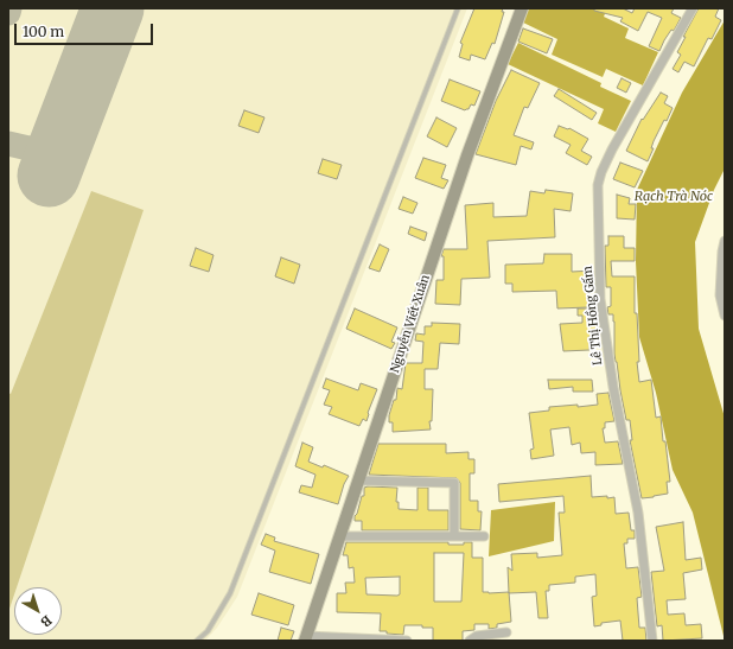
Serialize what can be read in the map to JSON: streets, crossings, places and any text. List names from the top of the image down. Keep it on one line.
{"streets":{"street":["Lê Thị Hồng Gấm","Nguyễn Viết Xuân"]},"water":["Rạch Trà Nóc"],"scale_bar":"100 m","north":"bottom right"}
